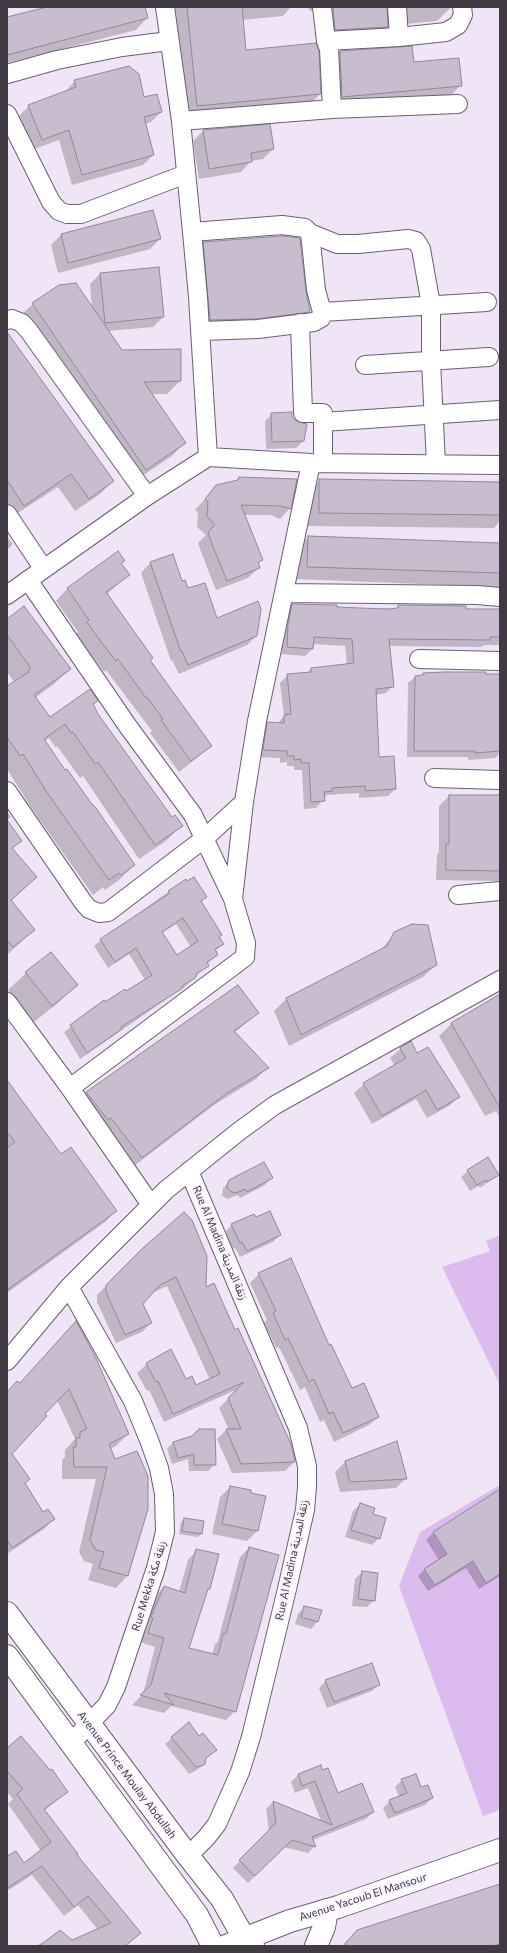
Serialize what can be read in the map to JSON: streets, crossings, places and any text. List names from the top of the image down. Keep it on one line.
{"streets":{"main road":["Avenue Prince Moulay Abdullah","Avenue Yacoub El Mansour"],"street":["Rue Al Madina زنقة المدينة","Rue Mekka زنقة مكة"]},"crossings":[["Rue Al Madina زنقة المدينة","Avenue Prince Moulay Abdullah"],["Rue Mekka زنقة مكة","Avenue Prince Moulay Abdullah"],["Avenue Prince Moulay Abdullah","Avenue Yacoub El Mansour"]]}
